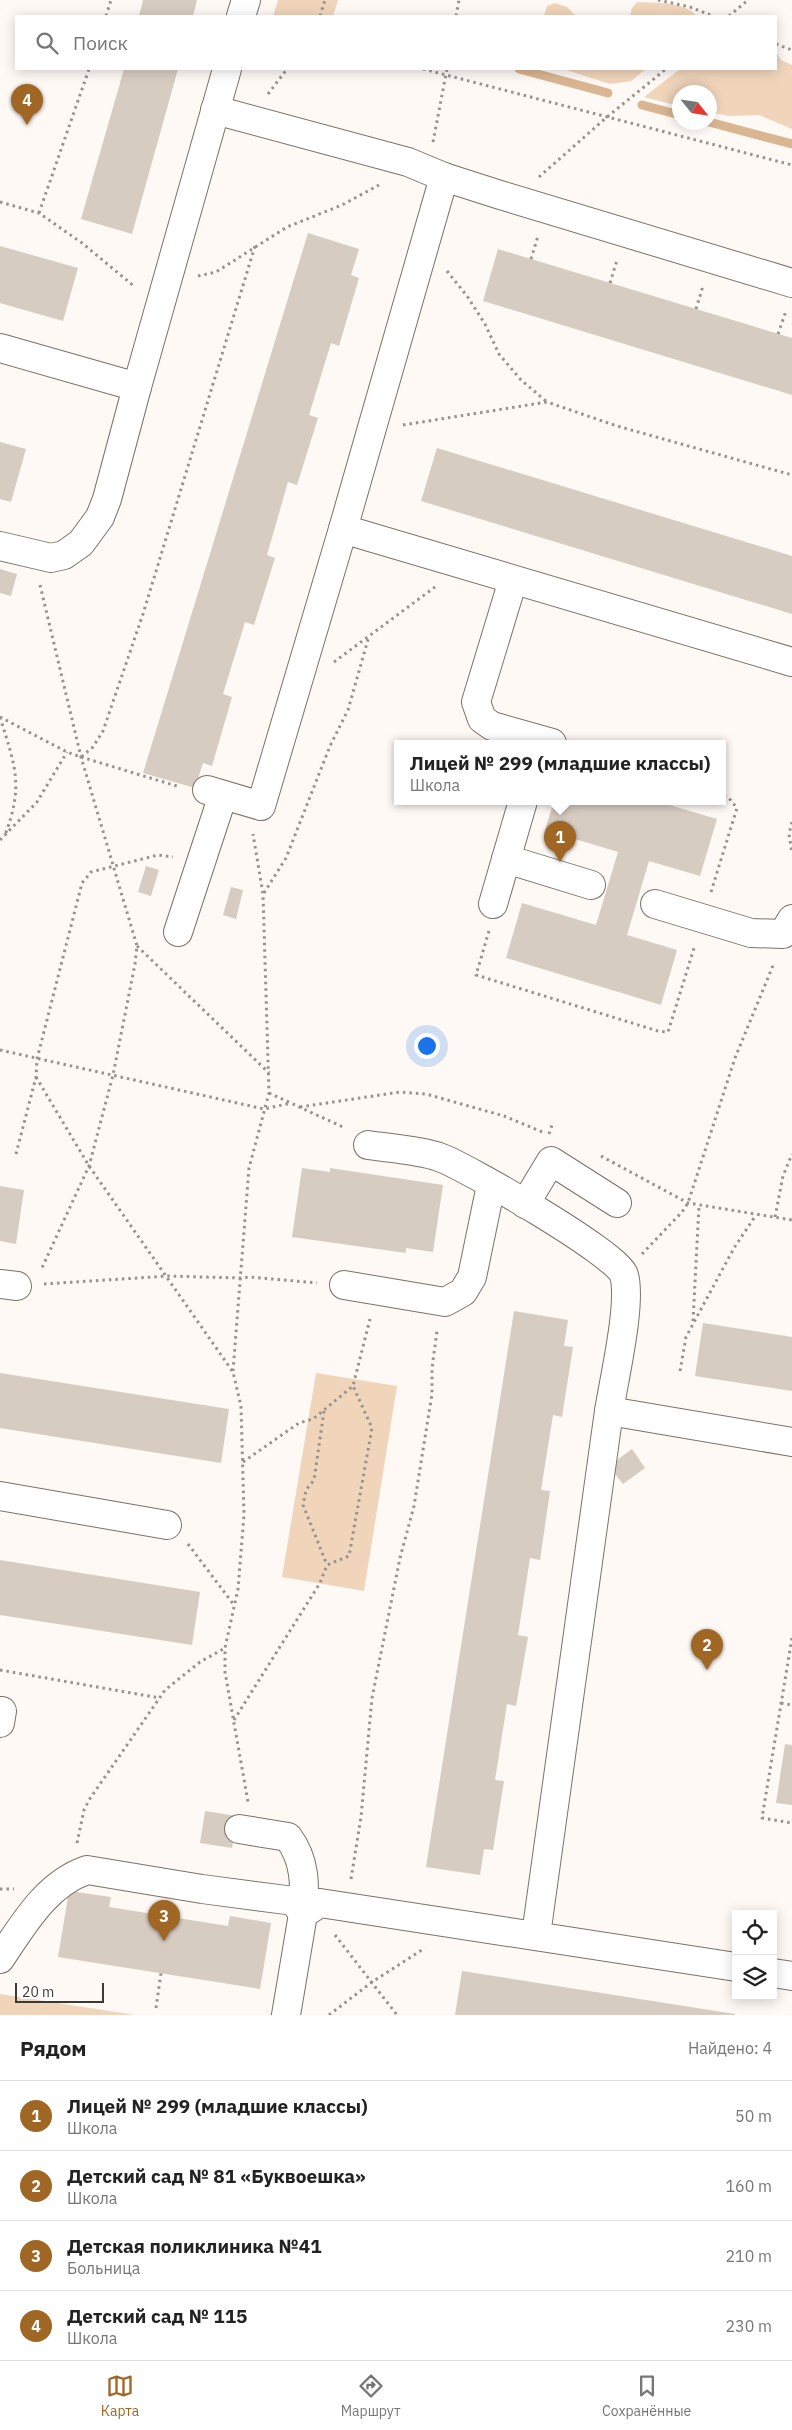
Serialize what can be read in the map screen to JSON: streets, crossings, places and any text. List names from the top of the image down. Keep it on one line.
{"scale_bar":"20 m","north":"bottom right","page":{"search":"Поиск","pins":["4","1","2","3"],"popup":["Лицей № 299 (младшие классы)","Школа"],"scale":"20 m","heading":["Рядом","Найдено: 4"],"list":[{"mark":"1","name":"Лицей № 299 (младшие классы)","note":"Школа","value":"50 m"},{"mark":"2","name":"Детский сад № 81 «Буквоешка»","note":"Школа","value":"160 m"},{"mark":"3","name":"Детская поликлиника №41","note":"Больница","value":"210 m"},{"mark":"4","name":"Детский сад № 115","note":"Школа","value":"230 m"}],"nav":["Карта","Маршрут","Сохранённые"]}}
